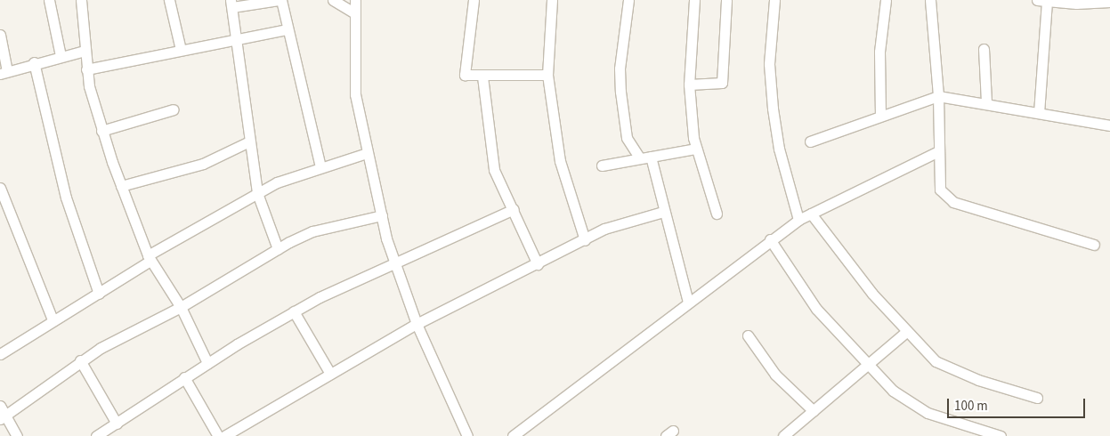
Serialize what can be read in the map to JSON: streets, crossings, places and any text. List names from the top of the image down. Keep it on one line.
{"scale_bar":"100 m"}
